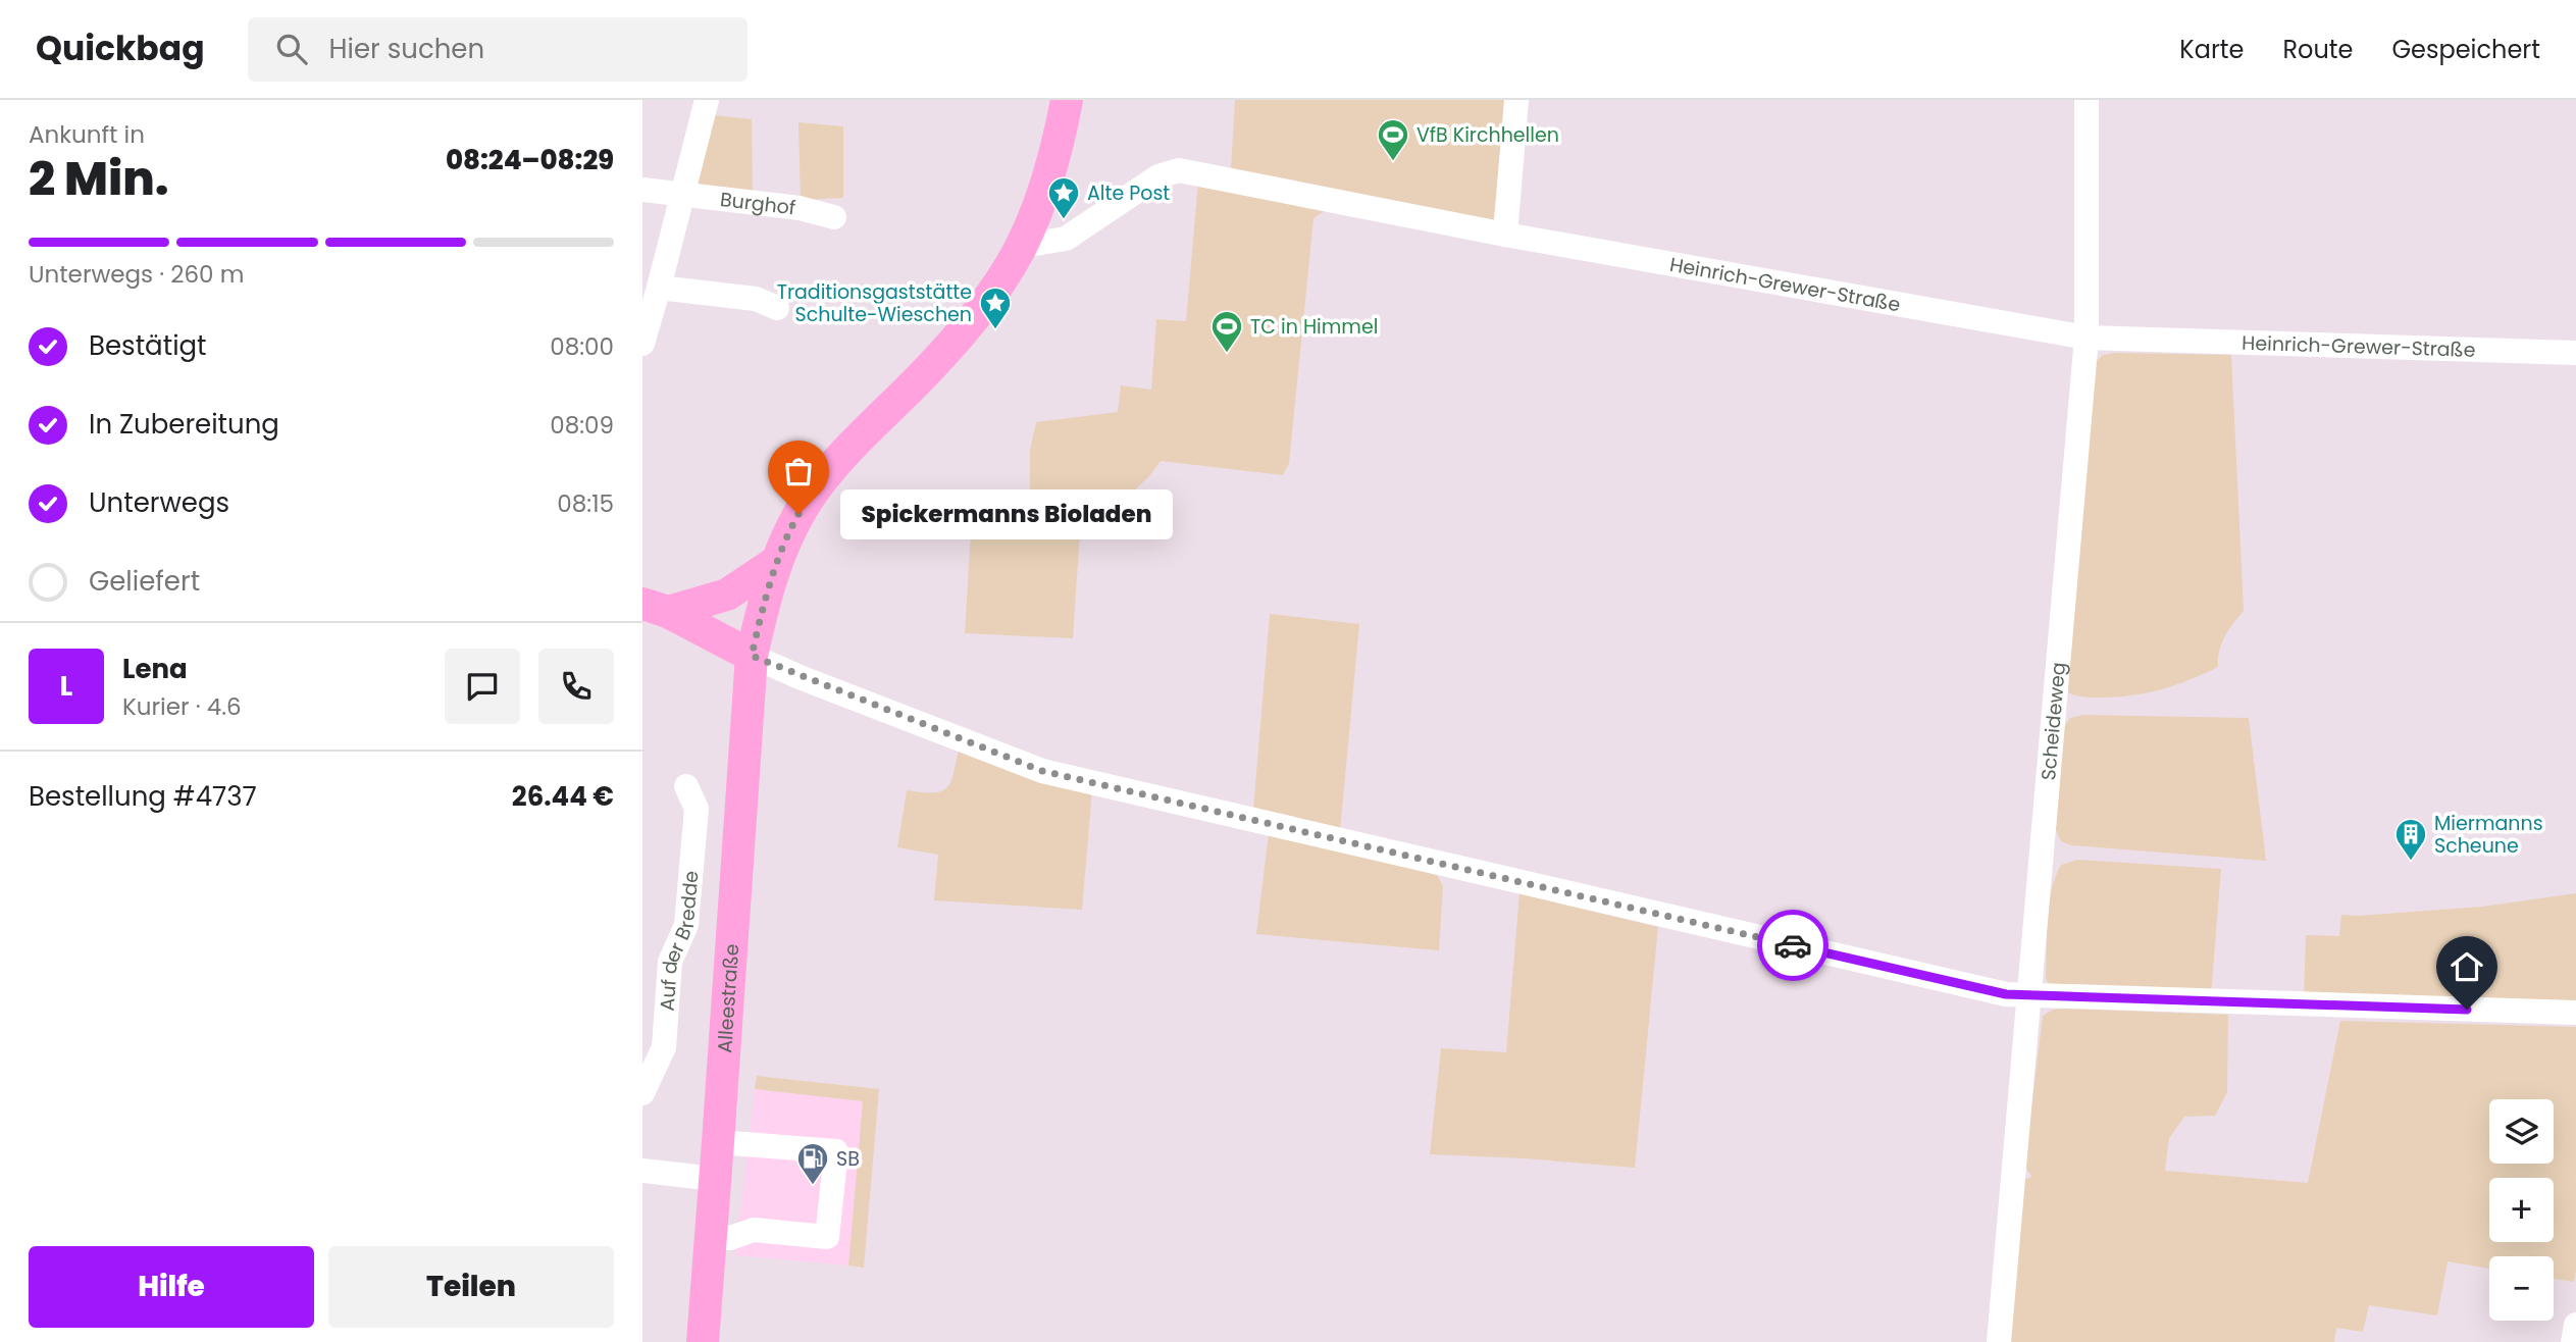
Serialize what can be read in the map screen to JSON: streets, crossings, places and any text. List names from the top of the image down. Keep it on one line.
{"streets":{"main road":["Alleestraße"],"street":["Burghof","Heinrich-Grewer-Straße","Scheideweg","Auf der Bredde"]},"crossings":[["Heinrich-Grewer-Straße","Scheideweg"],["Heinrich-Grewer-Straße","Alleestraße"]],"places":{"sports":["VfB Kirchhellen","TC in Himmel"],"place":["Alte Post","Traditionsgaststätte Schulte-Wieschen"],"other":["Spickermanns Bioladen"],"building":["Miermanns Scheune"],"fuel station":["SB"]},"page":{"header":"Quickbag","search":"Hier suchen","nav":["Karte","Route","Gespeichert"],"heading":["2 Min.","Ankunft in","08:24–08:29"],"panel":["Lena","Kurier · 4.6","Bestellung #4737","26.44 €"],"bar":"Unterwegs · 260 m","list":[["Bestätigt","08:00"],["In Zubereitung","08:09"],["Unterwegs","08:15"],"Geliefert"],"bubble":"Spickermanns Bioladen","round":"L","map_buttons":["+","−"],"buttons":["Hilfe","Teilen"]}}
